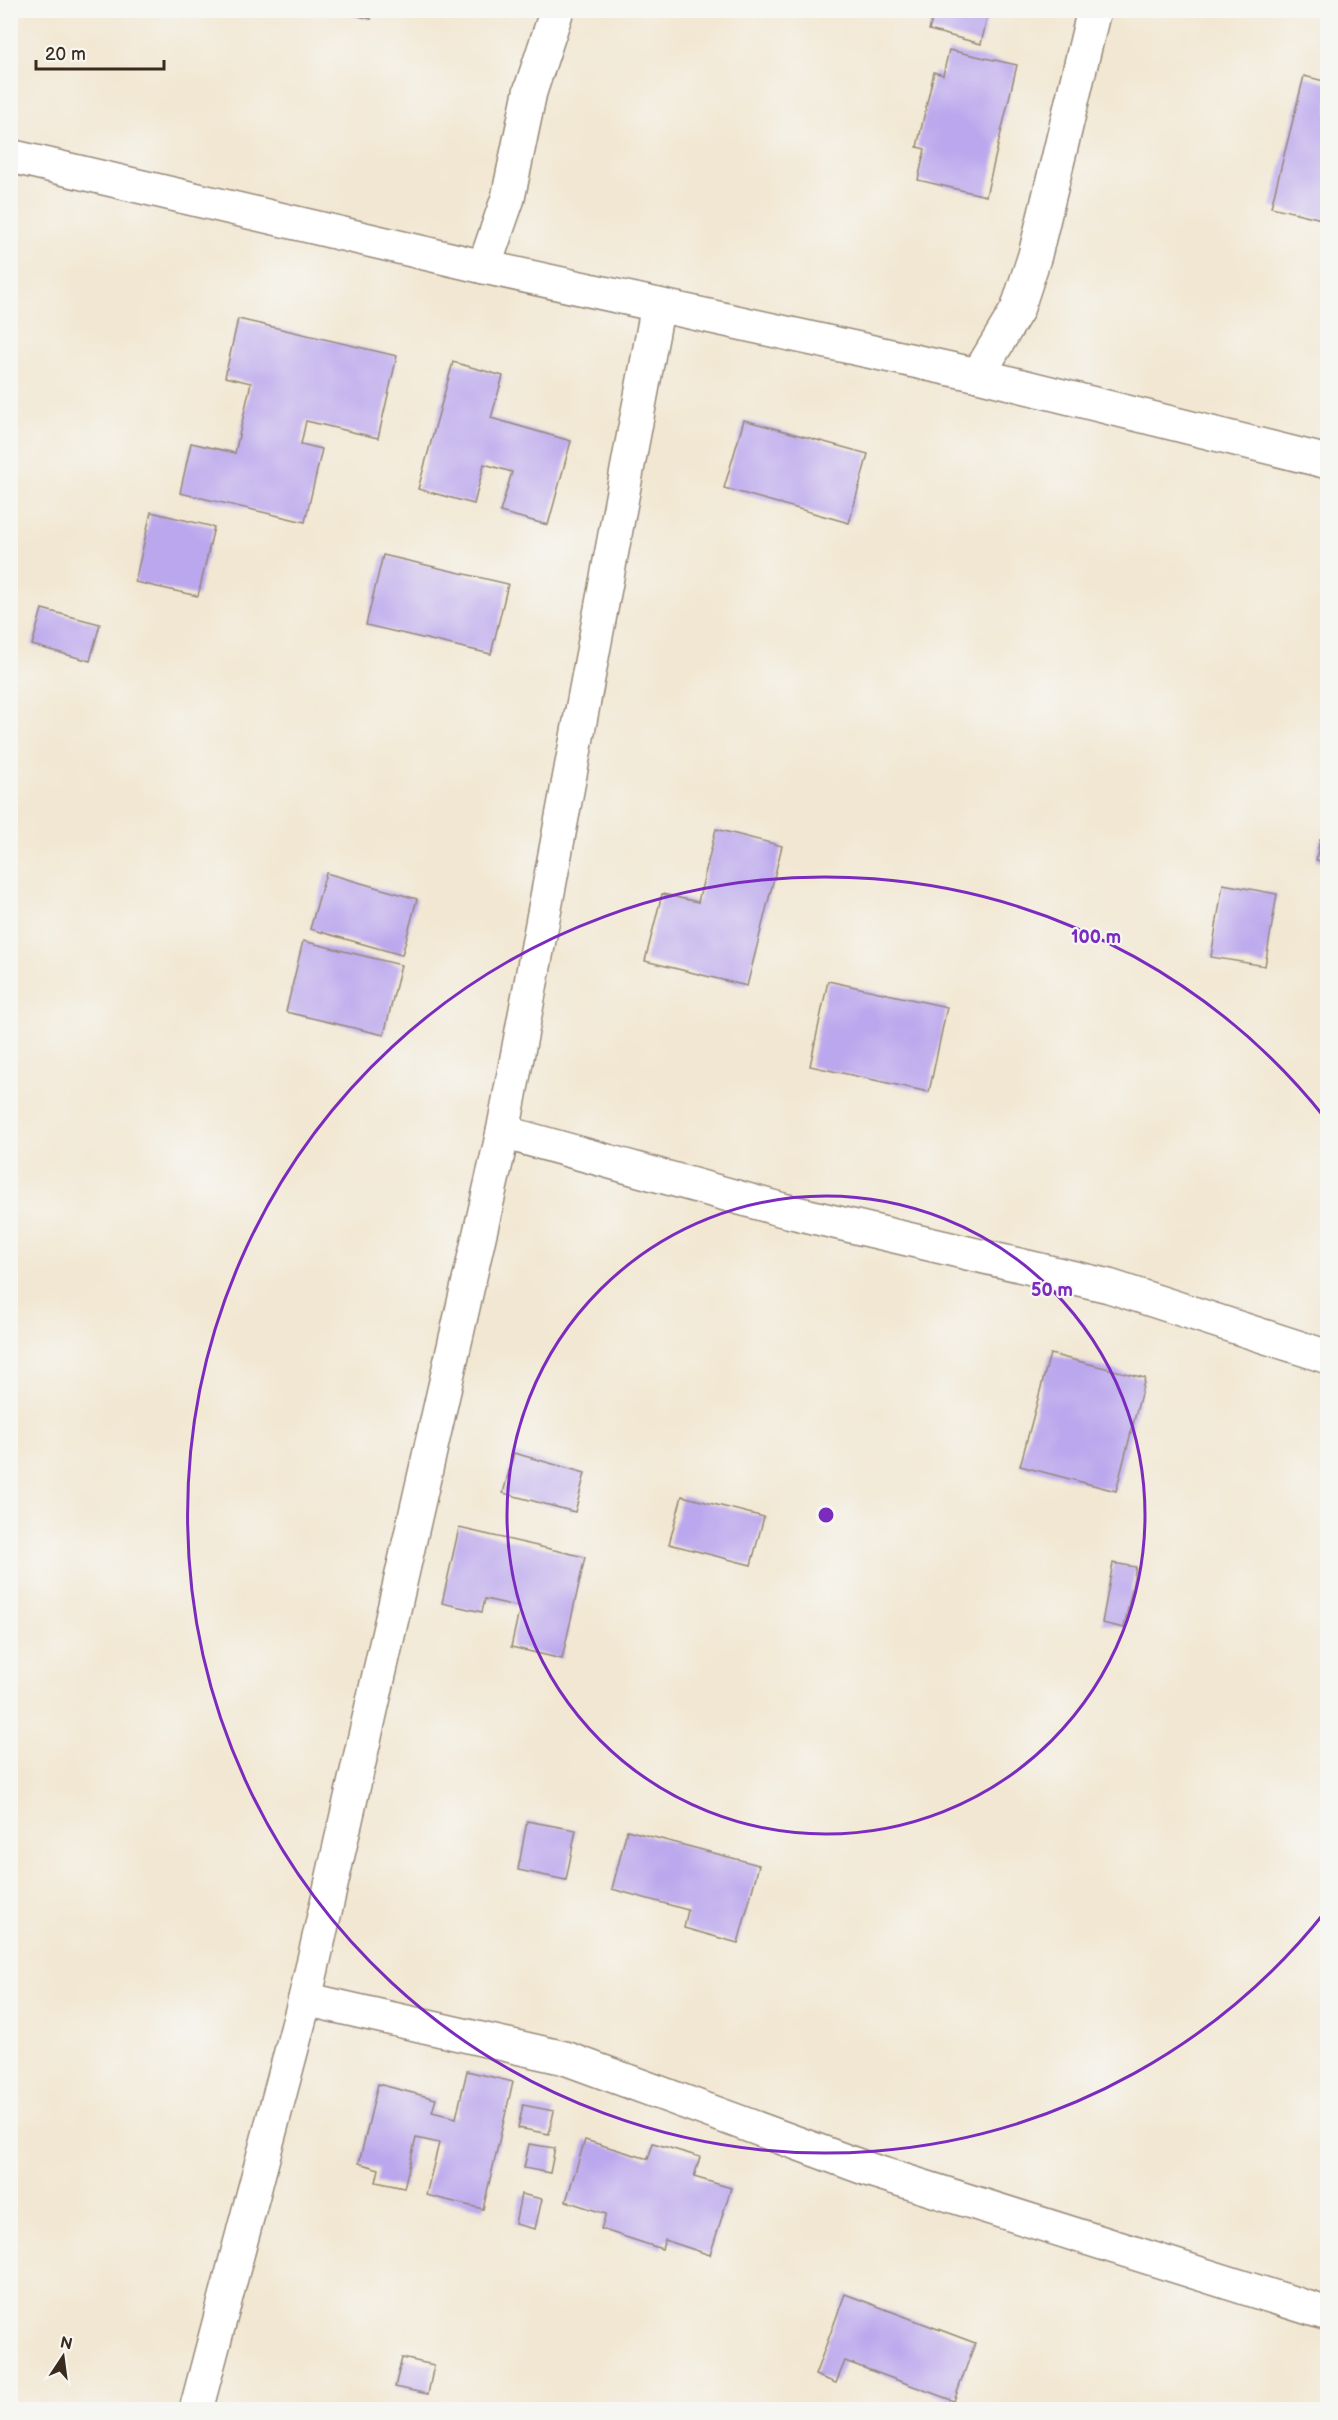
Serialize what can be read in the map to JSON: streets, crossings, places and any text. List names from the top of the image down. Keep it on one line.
{"scale_bar":"20 m","north":"top","rings":["100 m","50 m"]}
